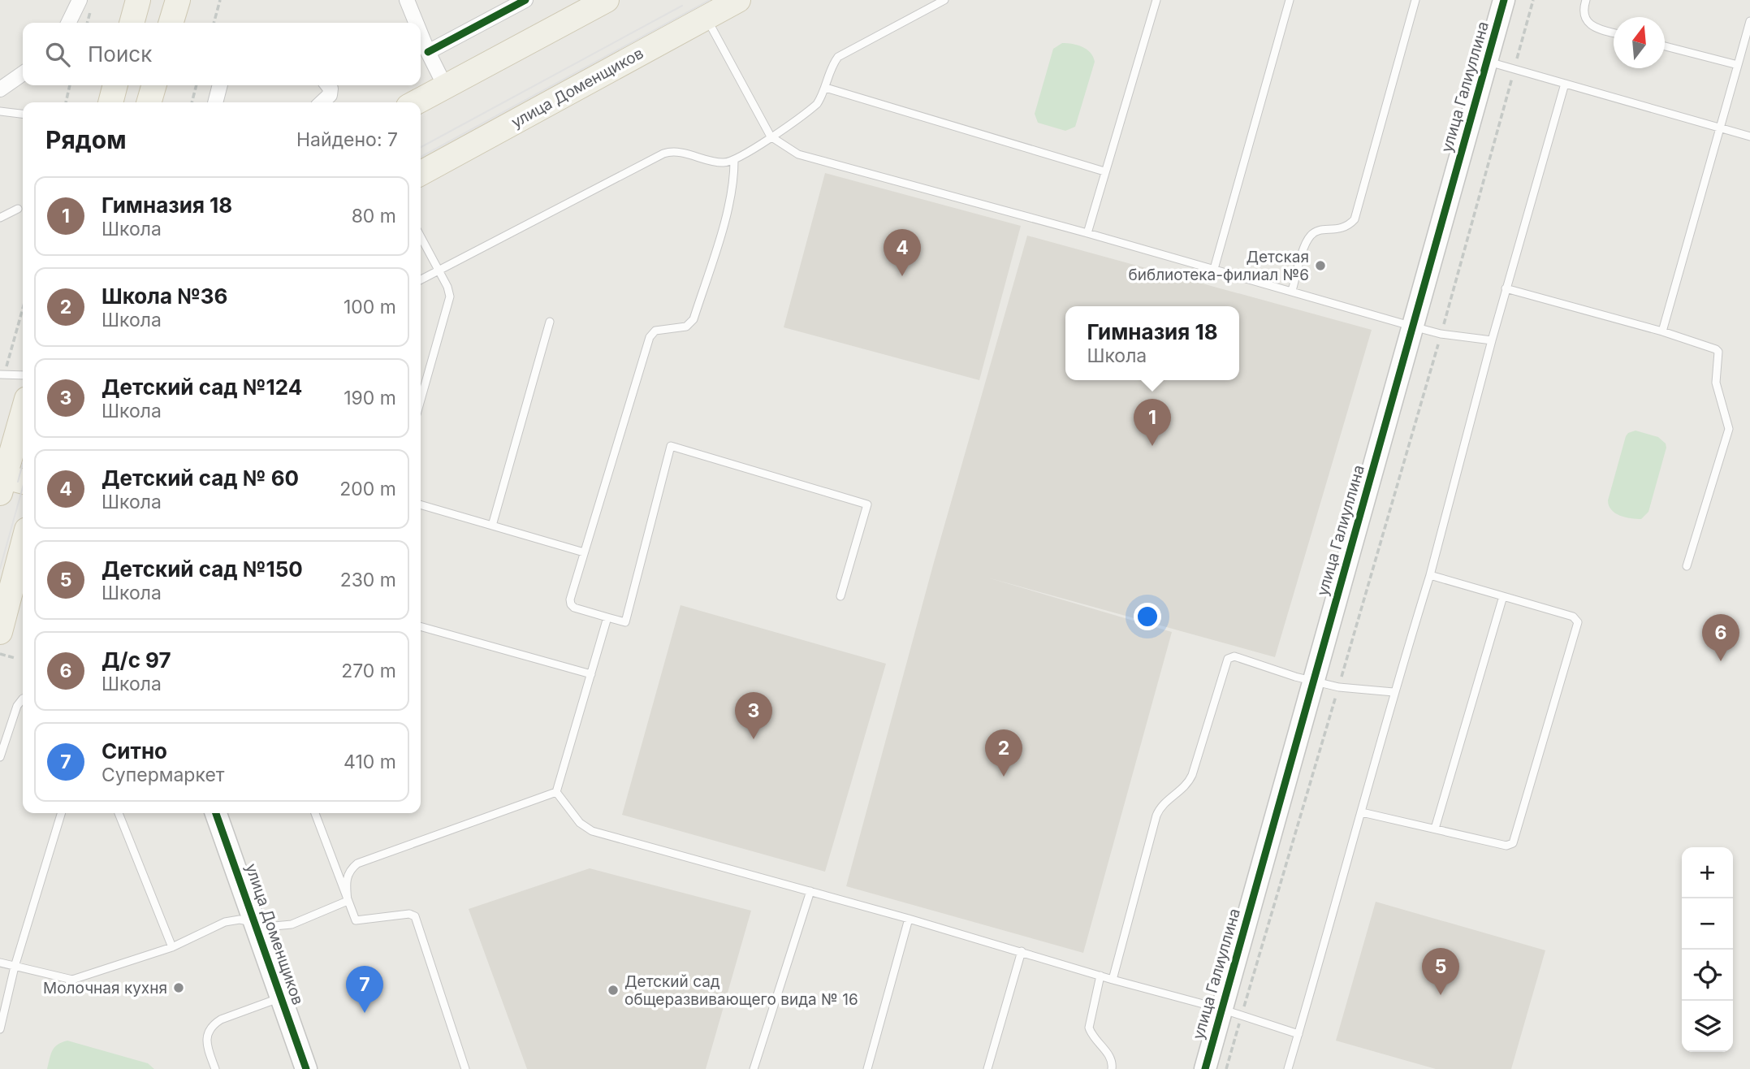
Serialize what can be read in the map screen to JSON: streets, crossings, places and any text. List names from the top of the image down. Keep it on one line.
{"streets":{"main road":["улица Доменщиков"],"street":["улица Галиуллина"]},"places":["Детская библиотека-филиал №6","Молочная кухня","Детский сад общеразвивающего вида № 16"],"north":"top","page":{"search":"Поиск","heading":["Рядом","Найдено: 7"],"list":[{"mark":"1","name":"Гимназия 18","note":"Школа","value":"80 m"},{"mark":"2","name":"Школа №36","note":"Школа","value":"100 m"},{"mark":"3","name":"Детский сад №124","note":"Школа","value":"190 m"},{"mark":"4","name":"Детский сад № 60","note":"Школа","value":"200 m"},{"mark":"5","name":"Детский сад №150","note":"Школа","value":"230 m"},{"mark":"6","name":"Д/с 97","note":"Школа","value":"270 m"},{"mark":"7","name":"Ситно","note":"Супермаркет","value":"410 m"}],"pins":["4","1","6","3","2","5","7"],"popup":["Гимназия 18","Школа"],"map_buttons":["+","−"]}}
